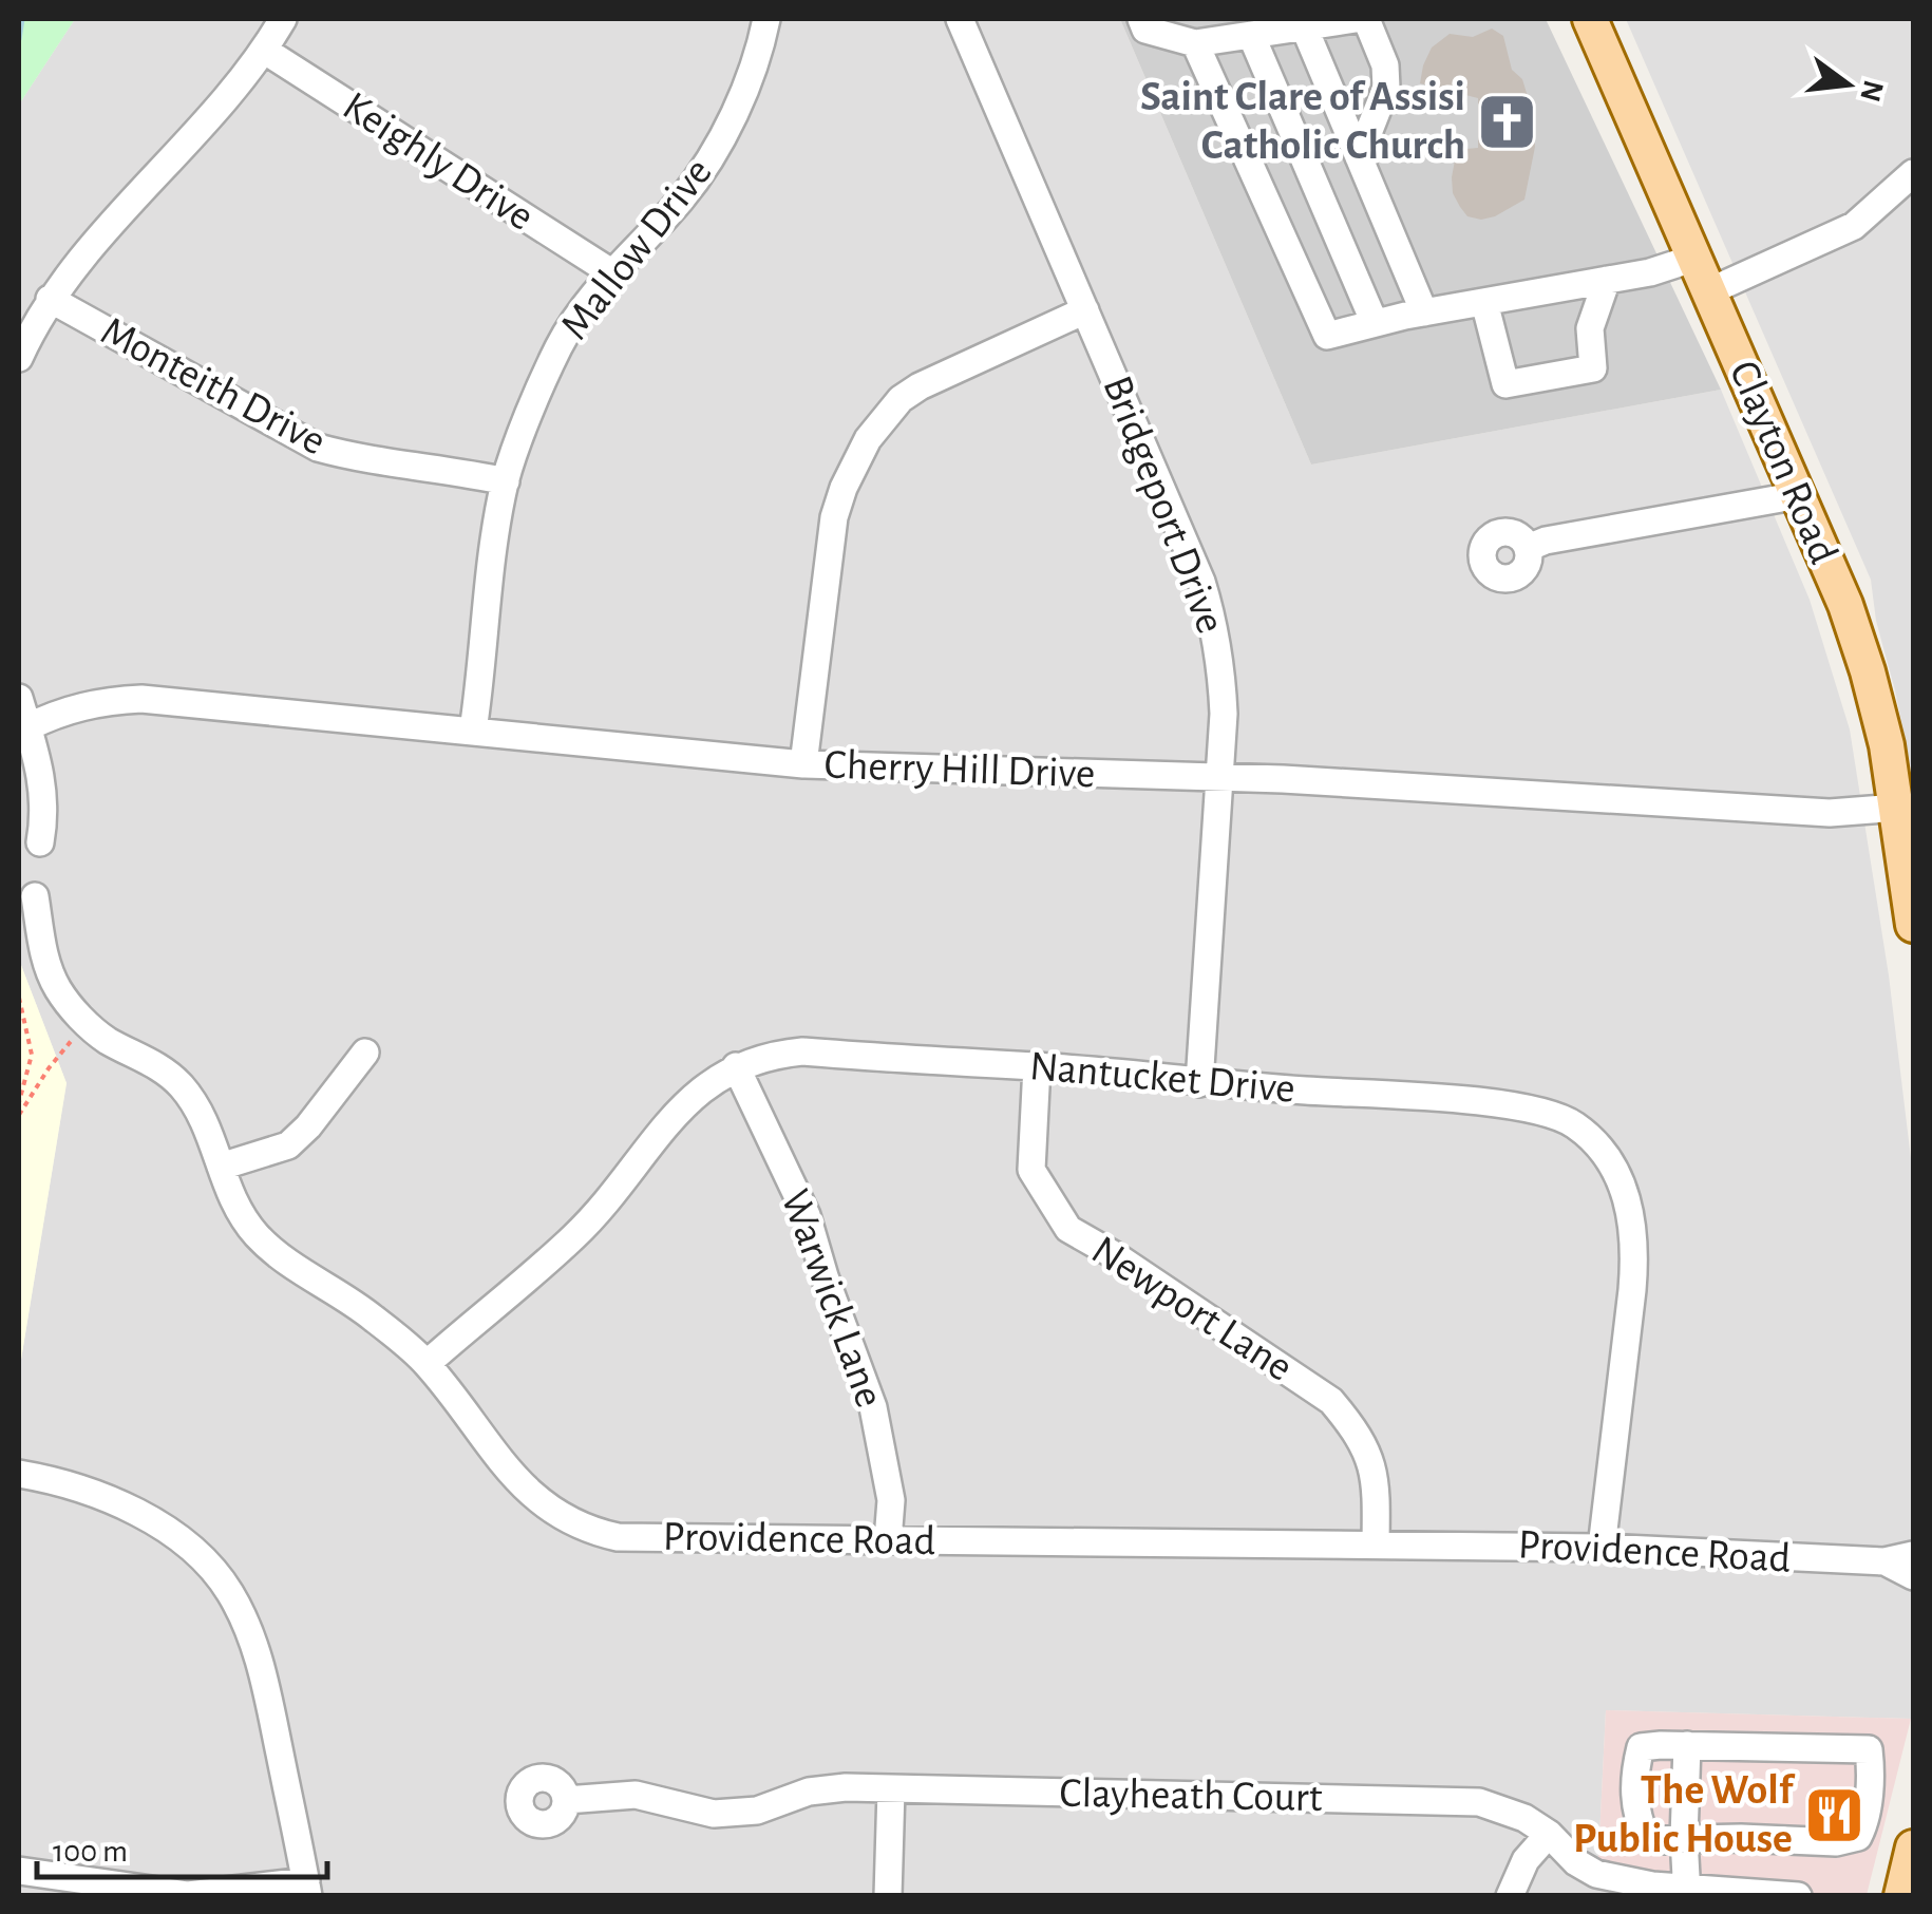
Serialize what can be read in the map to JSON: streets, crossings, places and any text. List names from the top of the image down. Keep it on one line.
{"streets":{"main road":["Clayton Road"],"street":["Keighly Drive","Mallow Drive","Monteith Drive","Bridgeport Drive","Cherry Hill Drive","Nantucket Drive","Warwick Lane","Newport Lane","Providence Road","Clayheath Court"]},"crossings":[["Keighly Drive","Mallow Drive"],["Mallow Drive","Monteith Drive"],["Mallow Drive","Cherry Hill Drive"],["Clayton Road","Cherry Hill Drive"],["Bridgeport Drive","Cherry Hill Drive"],["Bridgeport Drive","Nantucket Drive"],["Nantucket Drive","Warwick Lane"],["Nantucket Drive","Newport Lane"],["Nantucket Drive","Providence Road"],["Warwick Lane","Providence Road"],["Newport Lane","Providence Road"]],"places":{"church":["Saint Clare of Assisi Catholic Church"],"restaurant":["The Wolf Public House"]},"scale_bar":"100 m","north":"right"}
